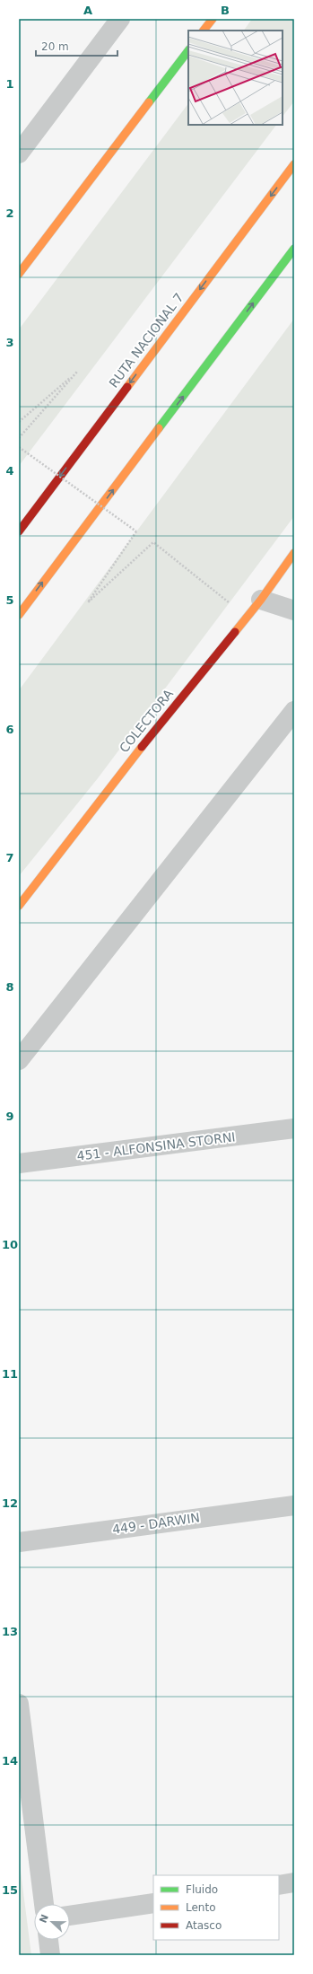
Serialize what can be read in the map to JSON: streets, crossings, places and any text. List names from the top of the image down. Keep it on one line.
{"streets":{"main road":["RUTA NACIONAL 7","COLECTORA"],"street":["451 - ALFONSINA STORNI","449 - DARWIN"]},"legend":["Fluido","Lento","Atasco"],"scale_bar":"20 m","north":"left","grid":{"columns":["A","B"],"rows":["1","2","3","4","5","6","7","8","9","10","11","12","13","14","15"]}}
